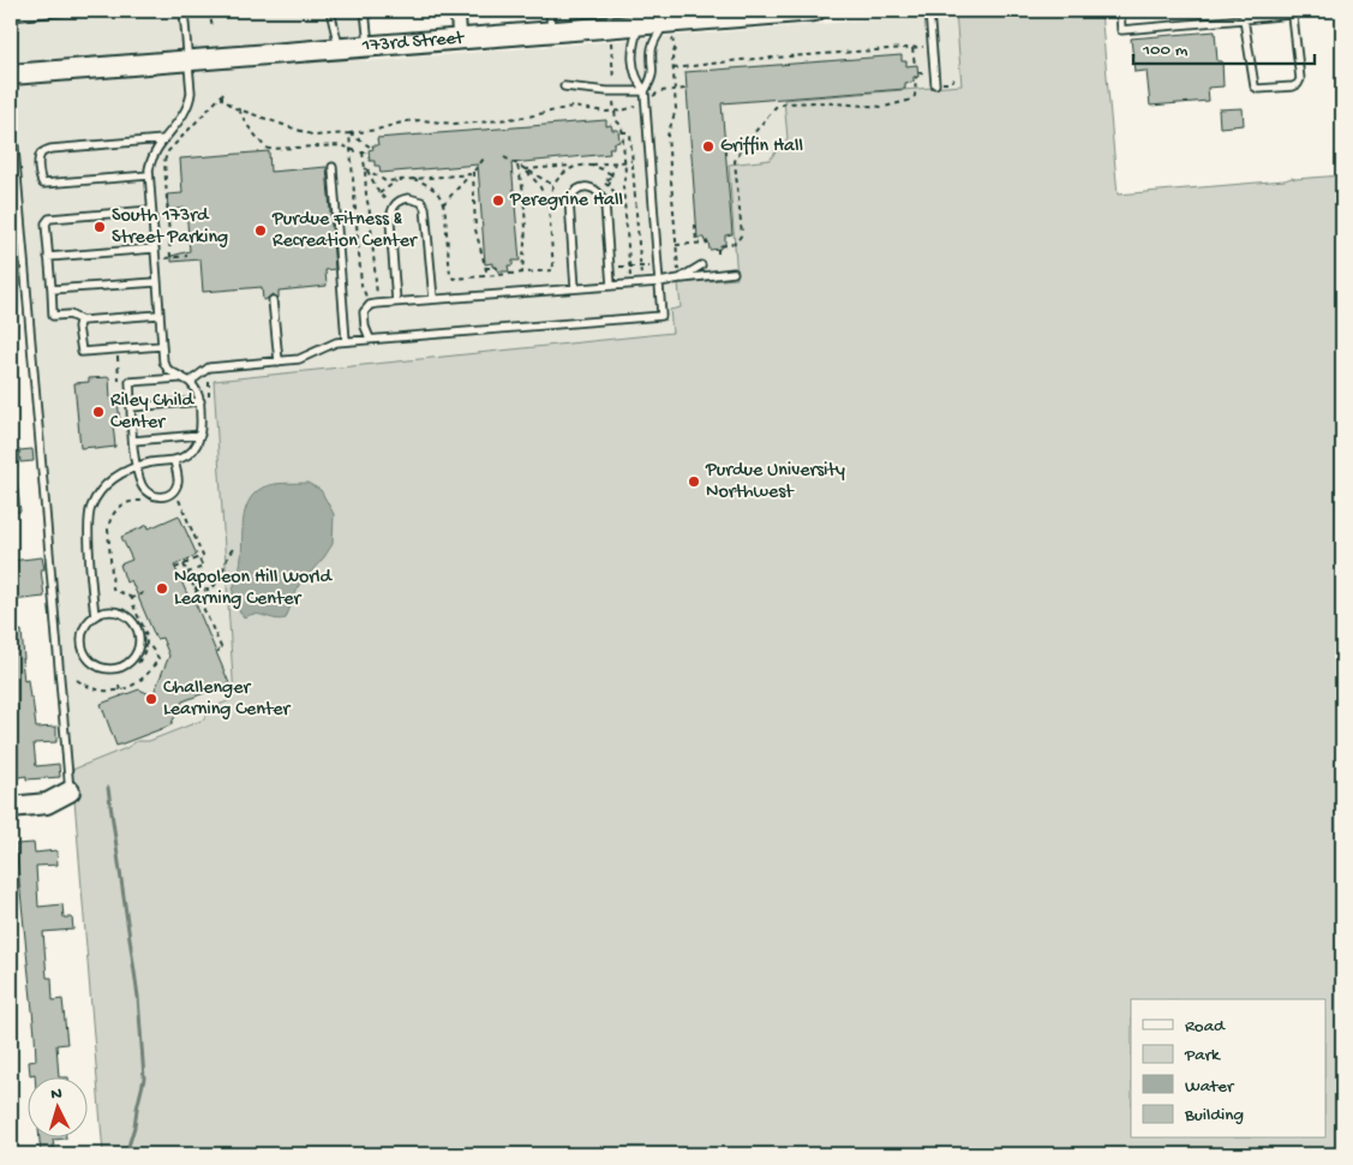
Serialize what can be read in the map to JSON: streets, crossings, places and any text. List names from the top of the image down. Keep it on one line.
{"streets":{"street":["173rd Street"]},"places":["Griffin Hall","Peregrine Hall","South 173rd Street Parking","Purdue Fitness & Recreation Center","Riley Child Center","Purdue University Northwest","Napoleon Hill World Learning Center","Challenger Learning Center"],"legend":["Road","Park","Water","Building"],"scale_bar":"100 m","north":"top"}
